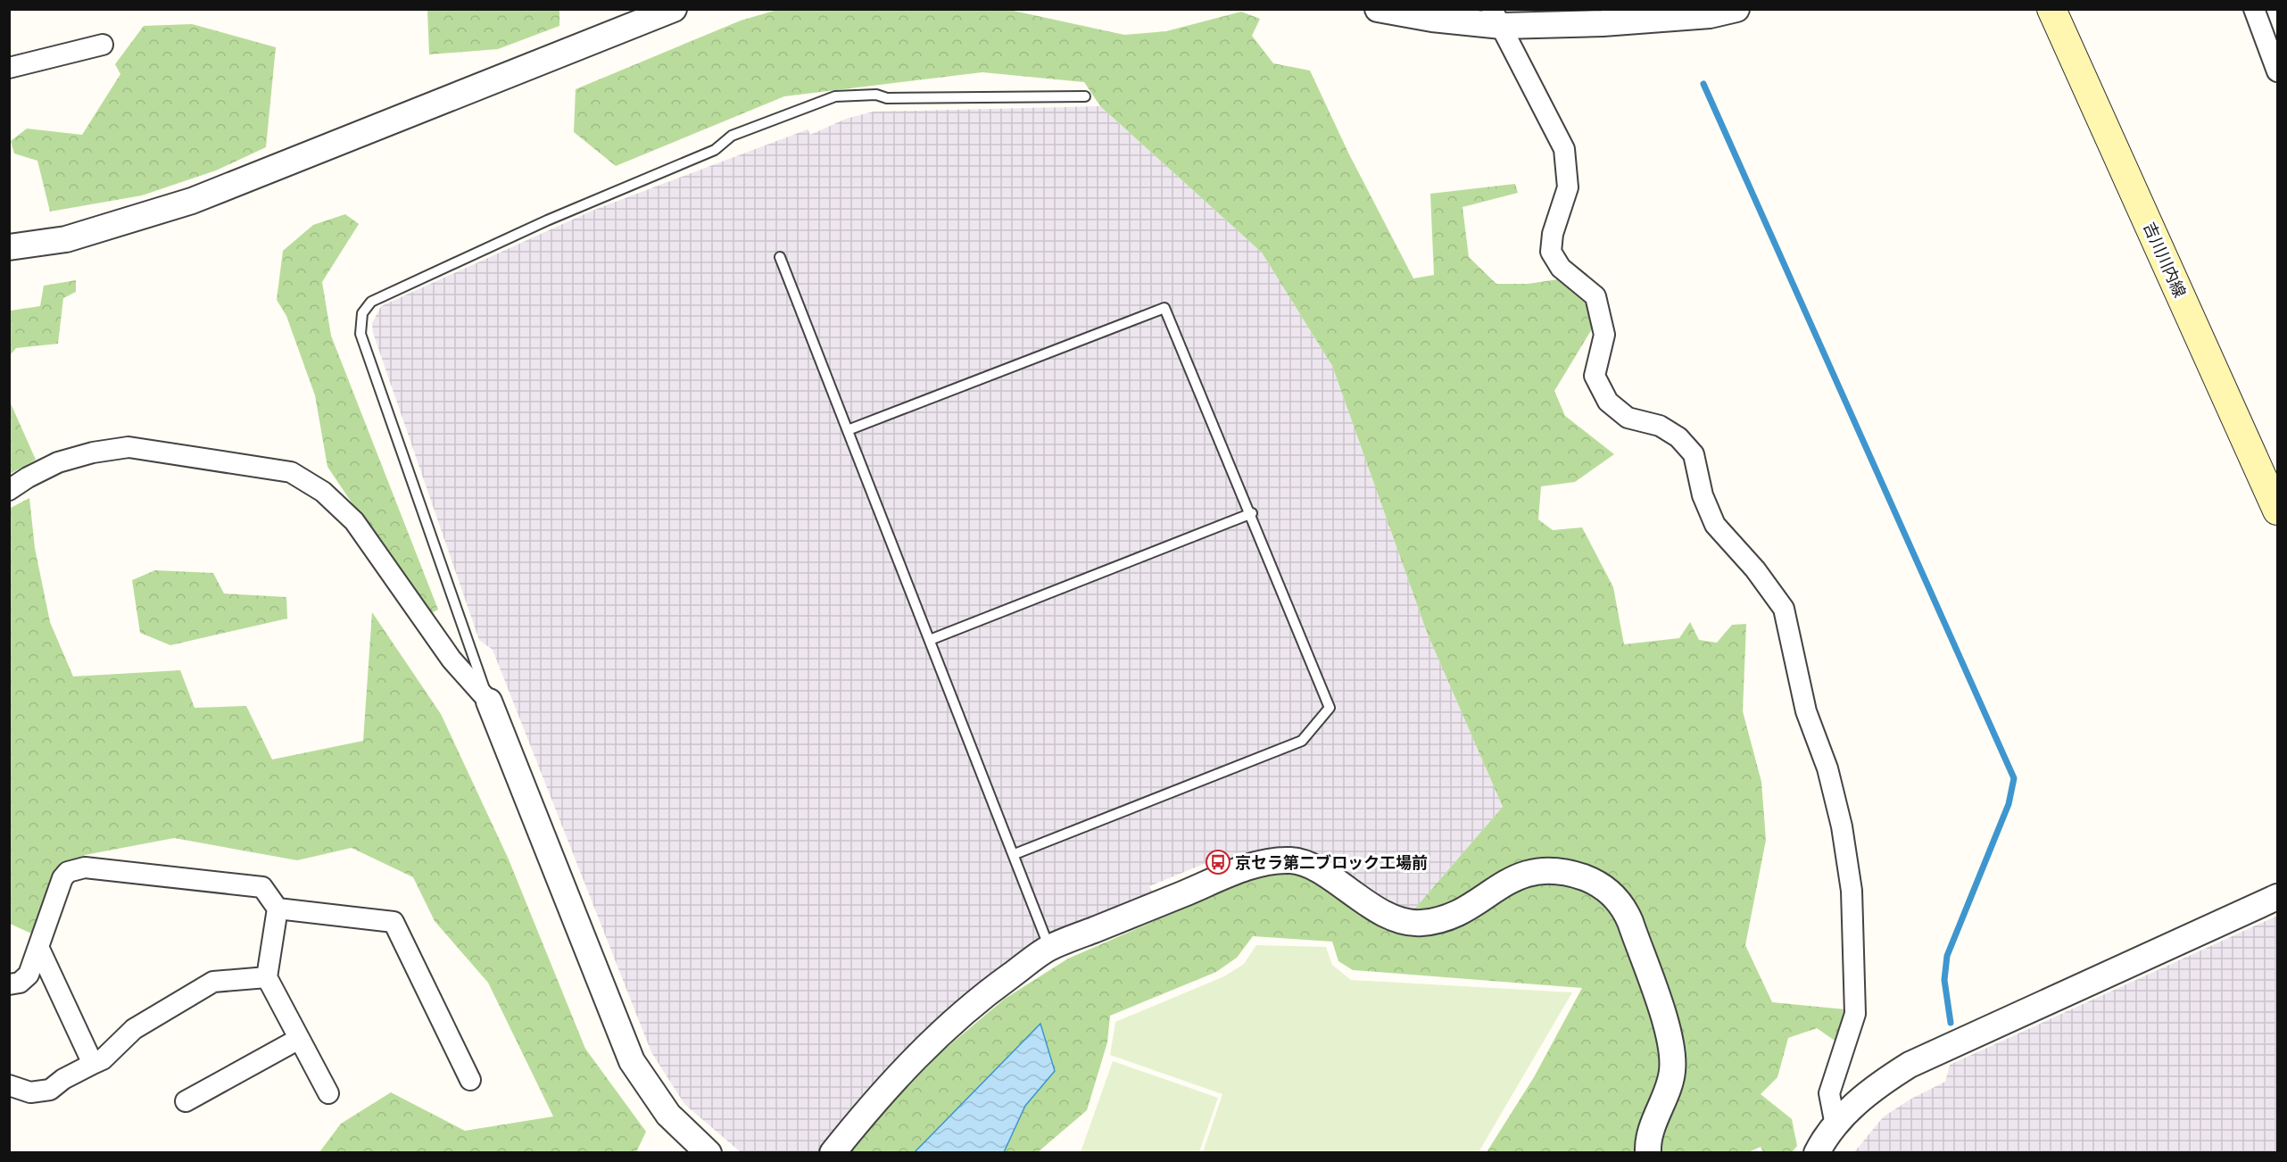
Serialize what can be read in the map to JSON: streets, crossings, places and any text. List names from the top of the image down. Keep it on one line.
{"streets":{"main road":["吉川川内線"]},"places":{"bus stop":["京セラ第二ブロック工場前"]}}
